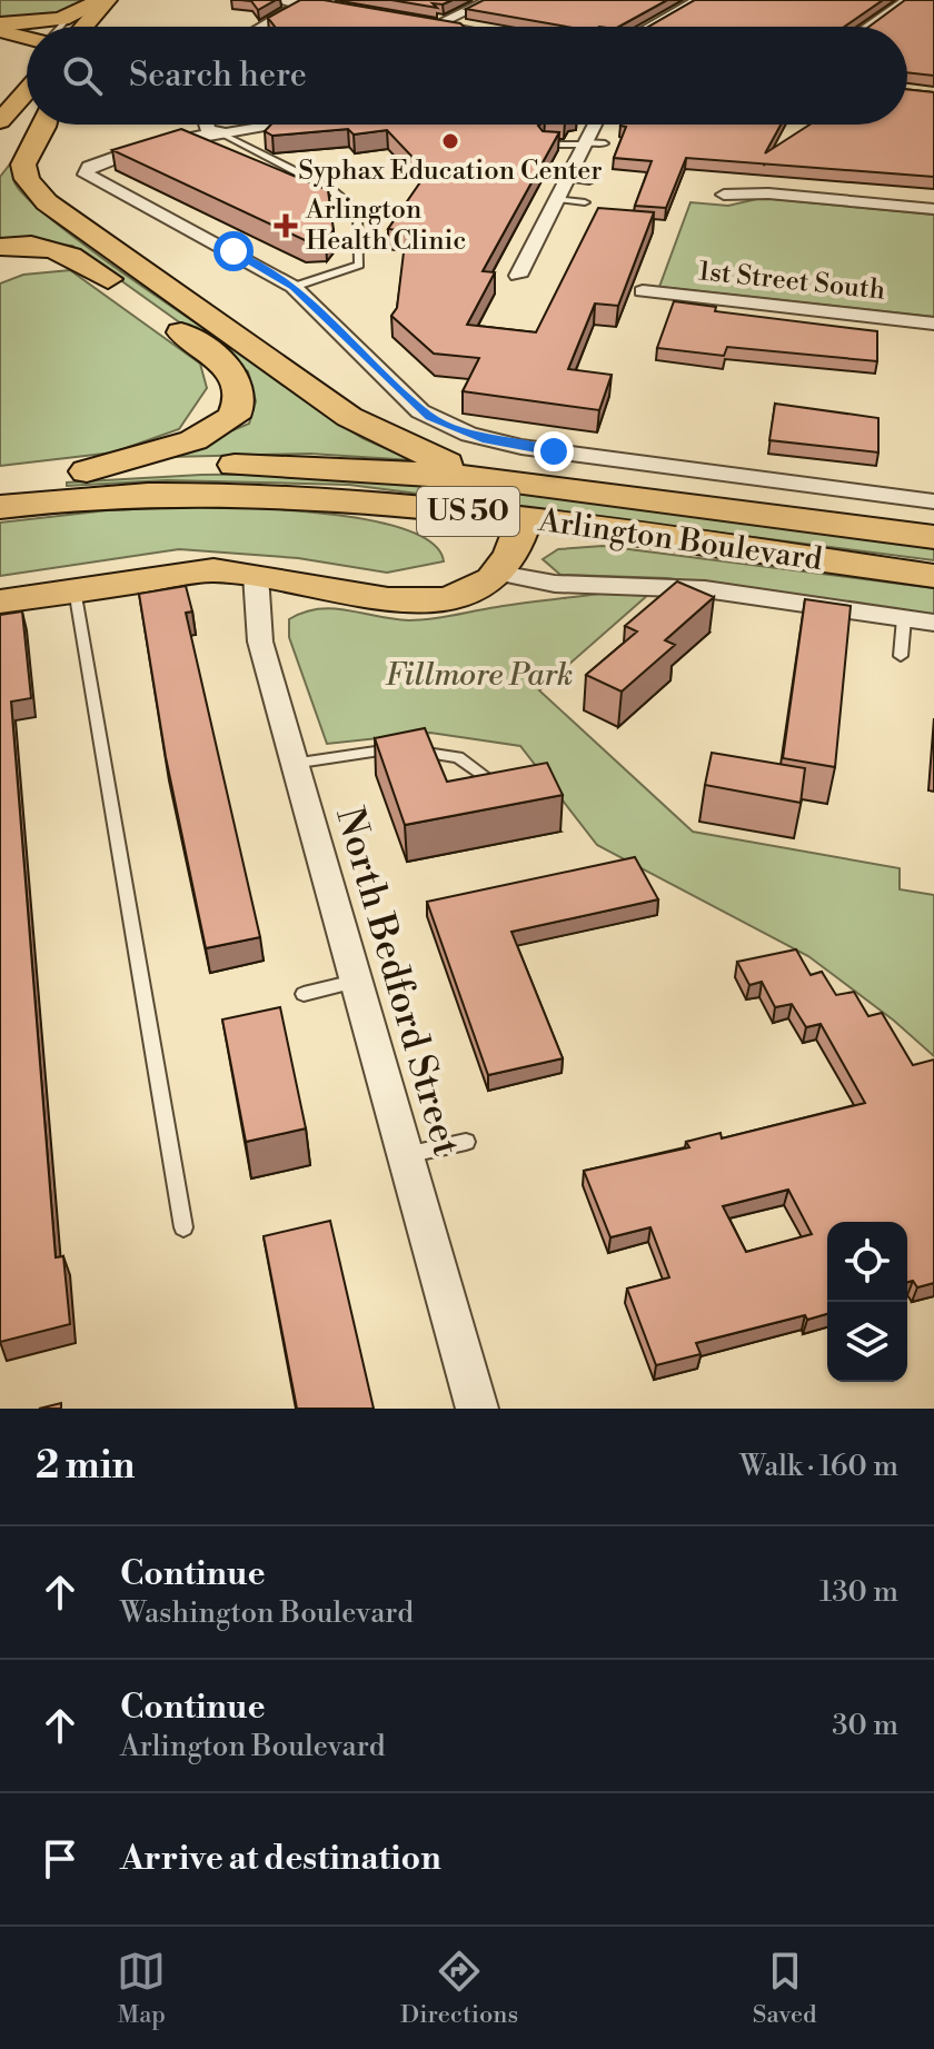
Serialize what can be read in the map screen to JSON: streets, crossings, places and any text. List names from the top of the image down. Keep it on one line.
{"streets":{"highway":["US 50","Arlington Boulevard"],"street":["1st Street South","North Bedford Street"]},"parks":["Fillmore Park"],"places":{"other":["Syphax Education Center"],"health":["Arlington Health Clinic"]},"page":{"search":"Search here","heading":["2 min","Walk · 160 m"],"list":[["Continue","Washington Boulevard","130 m"],["Continue","Arlington Boulevard","30 m"],"Arrive at destination"],"nav":["Map","Directions","Saved"]}}
